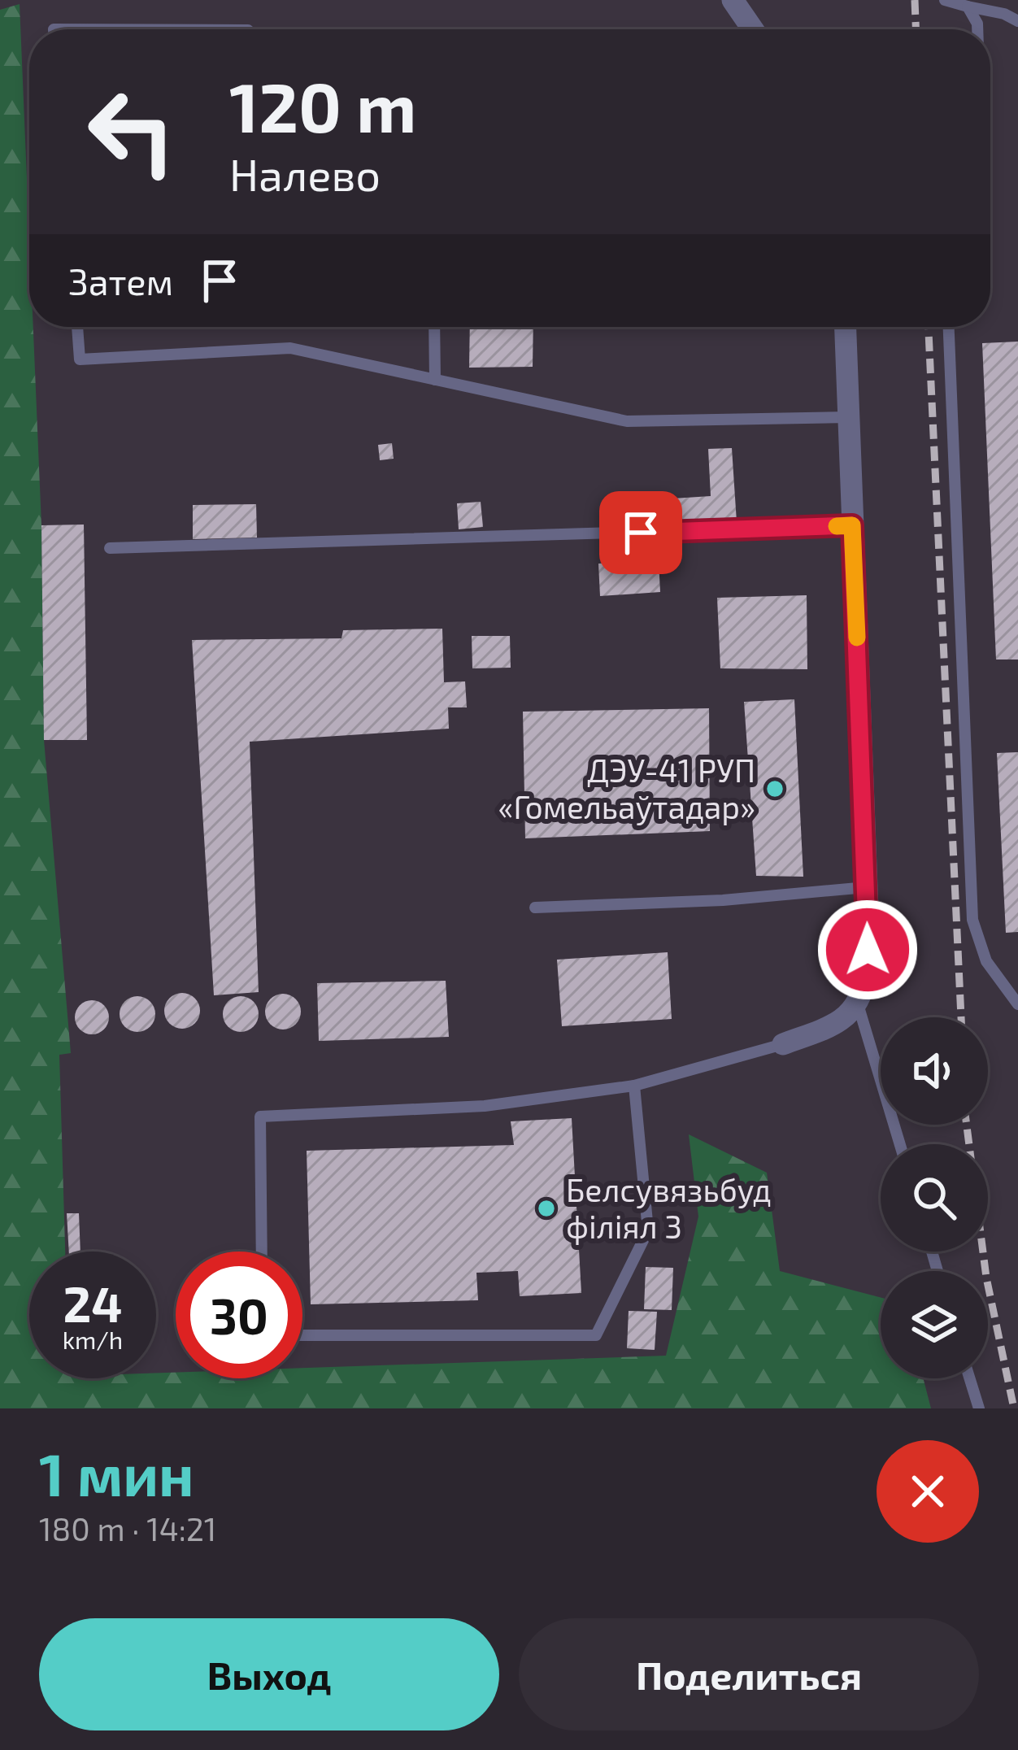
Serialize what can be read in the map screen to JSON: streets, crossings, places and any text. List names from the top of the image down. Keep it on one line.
{"places":["ДЭУ-41 РУП «Гомельаўтадар»","Белсувязьбуд філіял 3"],"page":{"turn":["120 m","Налево"],"then":"Затем","speed":"24 km/h","limit":"30","heading":["1 мин","180 m · 14:21"],"buttons":["Выход","Поделиться"]}}
